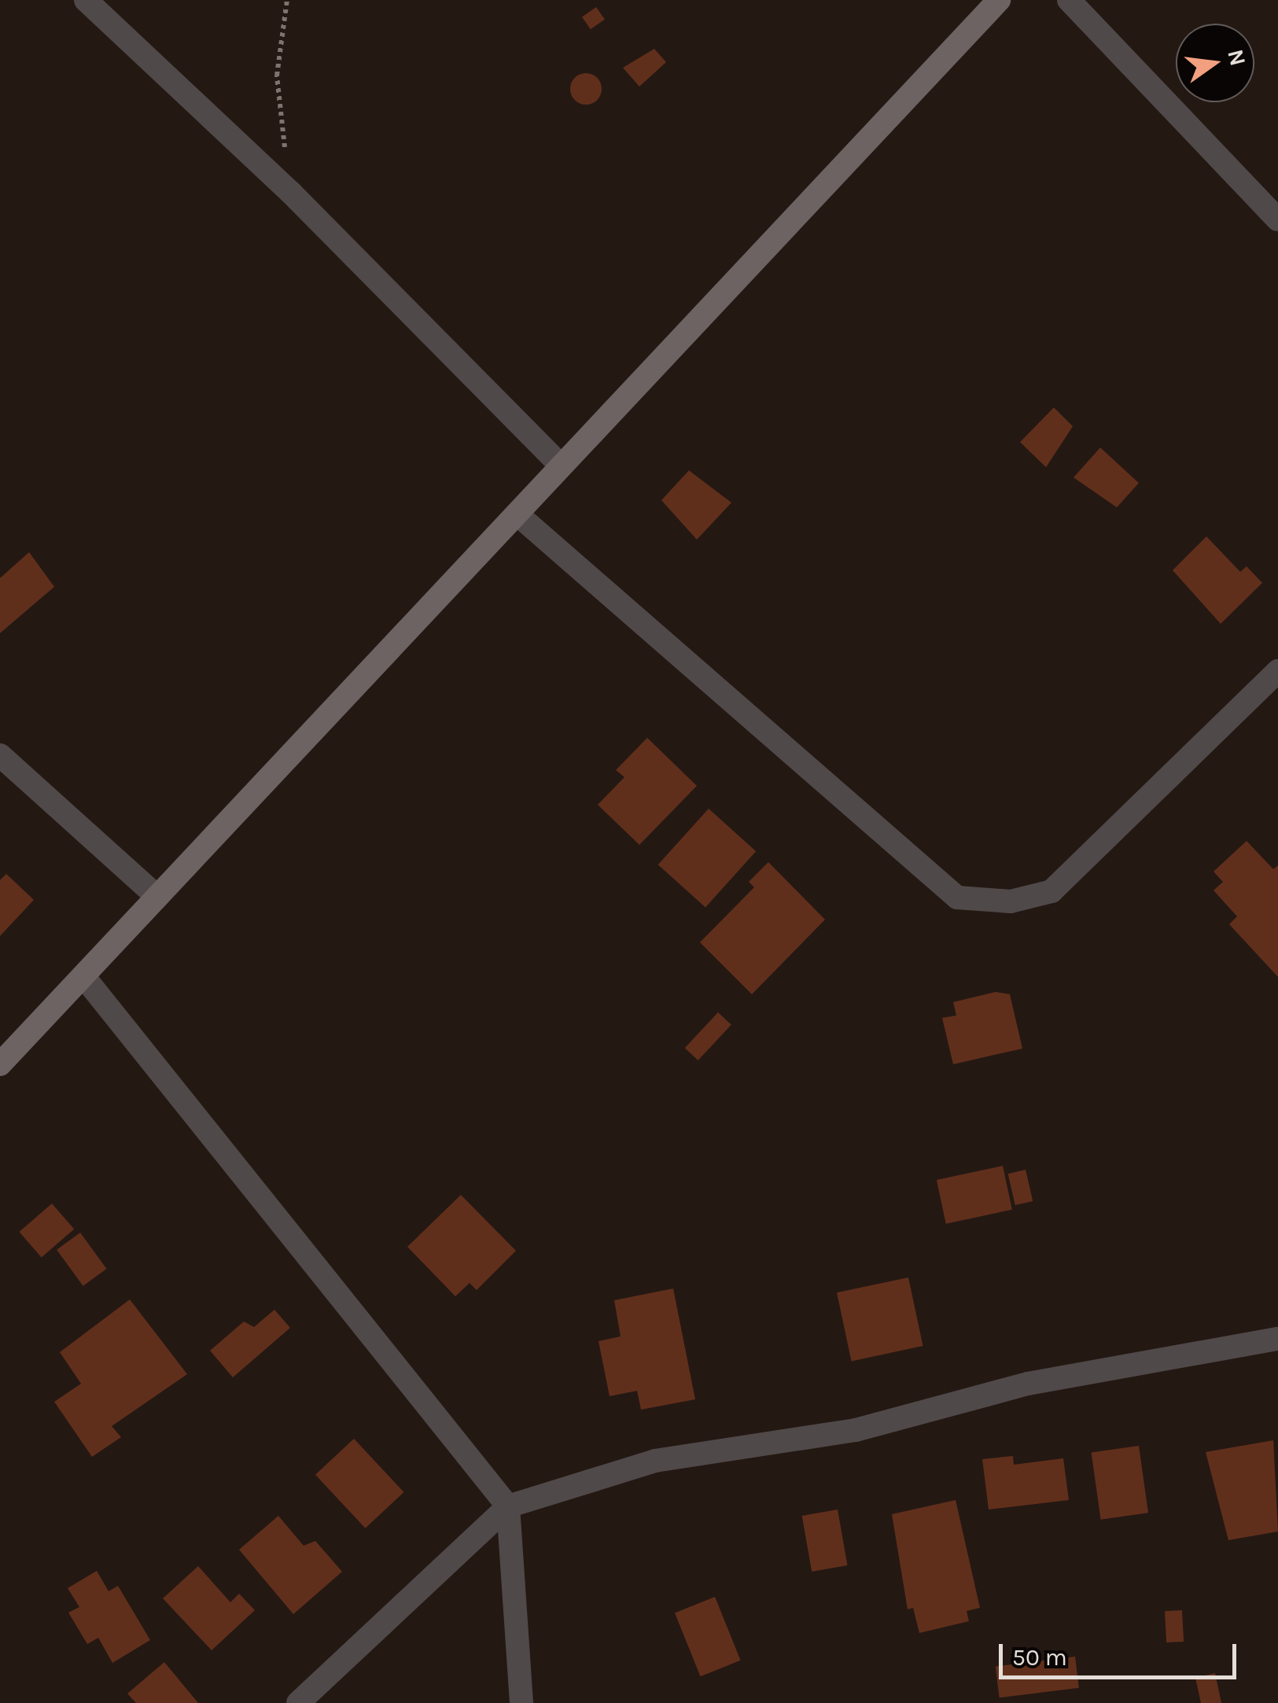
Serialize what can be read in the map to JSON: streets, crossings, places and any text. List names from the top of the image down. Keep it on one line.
{"scale_bar":"50 m","north":"right"}
